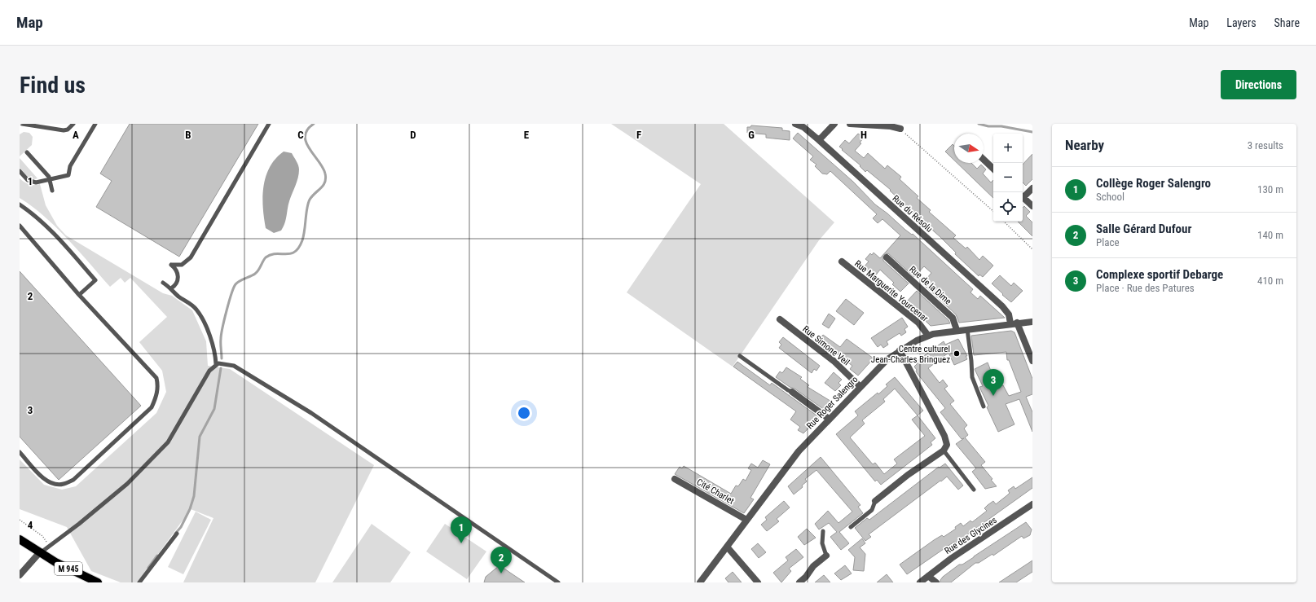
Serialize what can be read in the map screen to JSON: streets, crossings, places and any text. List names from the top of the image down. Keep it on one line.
{"streets":{"main road":["M 945"],"street":["Rue du Résolu","Rue de la Dime","Rue Marguerite Yourcenar","Rue Simone Veil","Rue Roger Salengro","Cité Charlet","Rue des Glycines"]},"crossings":[["Rue du Résolu","Rue Roger Salengro"],["Rue de la Dime","Rue Roger Salengro"],["Rue Marguerite Yourcenar","Rue Roger Salengro"],["Rue Simone Veil","Rue Roger Salengro"],["Rue Roger Salengro","Cité Charlet"]],"places":["Centre culturel Jean-Charles Bringuez"],"north":"right","page":{"header":"Map","nav":["Map","Layers","Share"],"buttons":"Directions","title":"Find us","heading":["Nearby","3 results"],"map_buttons":["+","−"],"list":[{"mark":"1","name":"Collège Roger Salengro","note":"School","value":"130 m"},{"mark":"2","name":"Salle Gérard Dufour","note":"Place","value":"140 m"},{"mark":"3","name":"Complexe sportif Debarge","note":"Place · Rue des Patures","value":"410 m"}],"pins":["3","1","2"]},"grid":{"columns":["A","B","C","D","E","F","G","H"],"rows":["1","2","3","4"]}}
